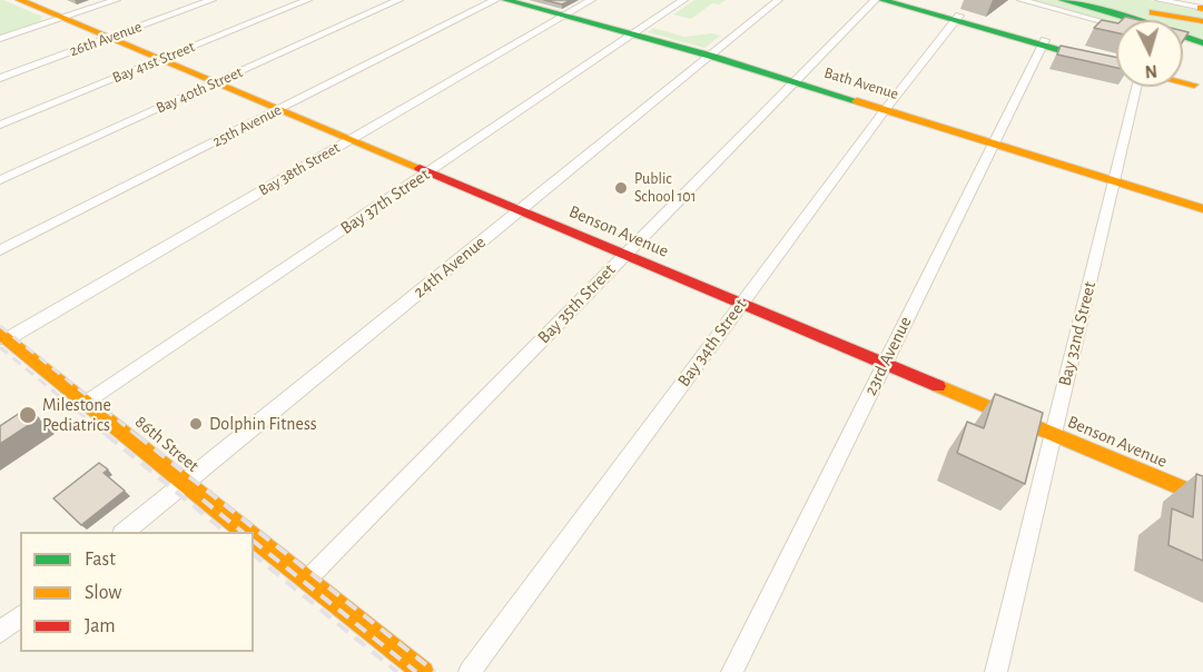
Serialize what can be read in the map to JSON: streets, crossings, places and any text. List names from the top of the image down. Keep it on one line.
{"streets":{"main road":["Bath Avenue","Benson Avenue","86th Street"],"street":["26th Avenue","Bay 41st Street","Bay 40th Street","25th Avenue","Bay 38th Street","Bay 37th Street","24th Avenue","Bay 35th Street","Bay 32nd Street","Bay 34th Street","23rd Avenue"]},"crossings":[["26th Avenue","Benson Avenue"],["Bay 41st Street","Benson Avenue"],["Bath Avenue","Bay 38th Street"],["Bath Avenue","Bay 37th Street"],["Bath Avenue","24th Avenue"],["Bath Avenue","Bay 35th Street"],["Bath Avenue","Bay 32nd Street"],["Bath Avenue","Bay 34th Street"],["Bath Avenue","23rd Avenue"],["Bay 40th Street","Benson Avenue"],["25th Avenue","Benson Avenue"],["Bay 38th Street","Benson Avenue"],["Bay 38th Street","86th Street"],["Bay 37th Street","Benson Avenue"],["Bay 37th Street","86th Street"],["Benson Avenue","24th Avenue"],["Benson Avenue","Bay 35th Street"],["Benson Avenue","Bay 32nd Street"],["Benson Avenue","Bay 34th Street"],["Benson Avenue","23rd Avenue"],["24th Avenue","86th Street"],["Bay 35th Street","86th Street"]],"places":["Public School 101","Milestone Pediatrics","Dolphin Fitness"],"legend":["Fast","Slow","Jam"],"north":"bottom"}
